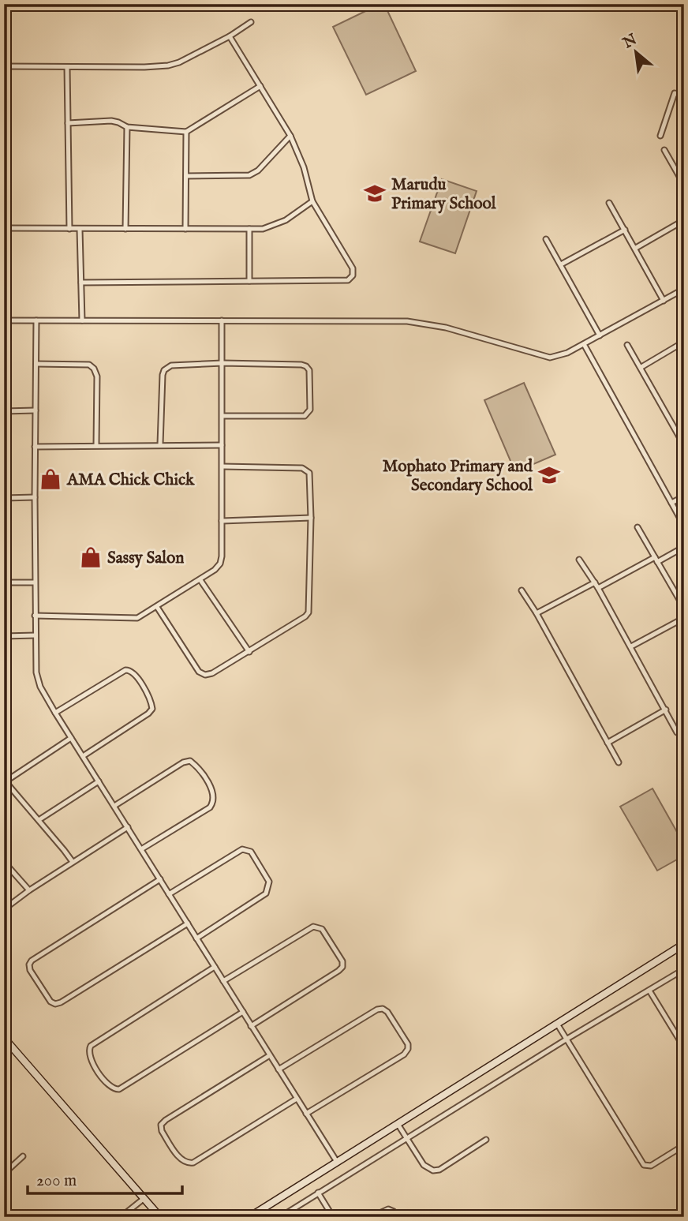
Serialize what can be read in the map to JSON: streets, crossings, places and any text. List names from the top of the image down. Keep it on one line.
{"places":{"school or university":["Marudu Primary School","Mophato Primary and Secondary School"],"shop":["AMA Chick Chick","Sassy Salon"]},"scale_bar":"200 m","north":"top left"}
